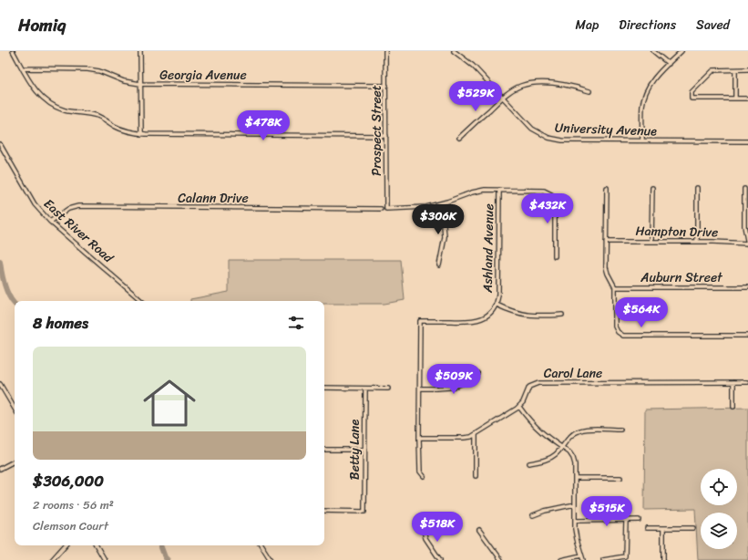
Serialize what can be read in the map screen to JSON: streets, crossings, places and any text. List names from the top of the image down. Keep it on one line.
{"streets":{"street":["Georgia Avenue","University Avenue","Prospect Street","Calann Drive","East River Road","Hampton Drive","Ashland Avenue","Auburn Street","Carol Lane","Betty Lane"]},"crossings":[["Georgia Avenue","Prospect Street"],["Calann Drive","East River Road"]],"page":{"header":"Homiq","nav":["Map","Directions","Saved"],"price":["$529K","$478K","$432K","$306K","$564K","$509K","$515K","$518K"],"heading":"8 homes","list":[{"name":"$306,000","note":"2 rooms · 56 m² · Clemson Court"}]}}
